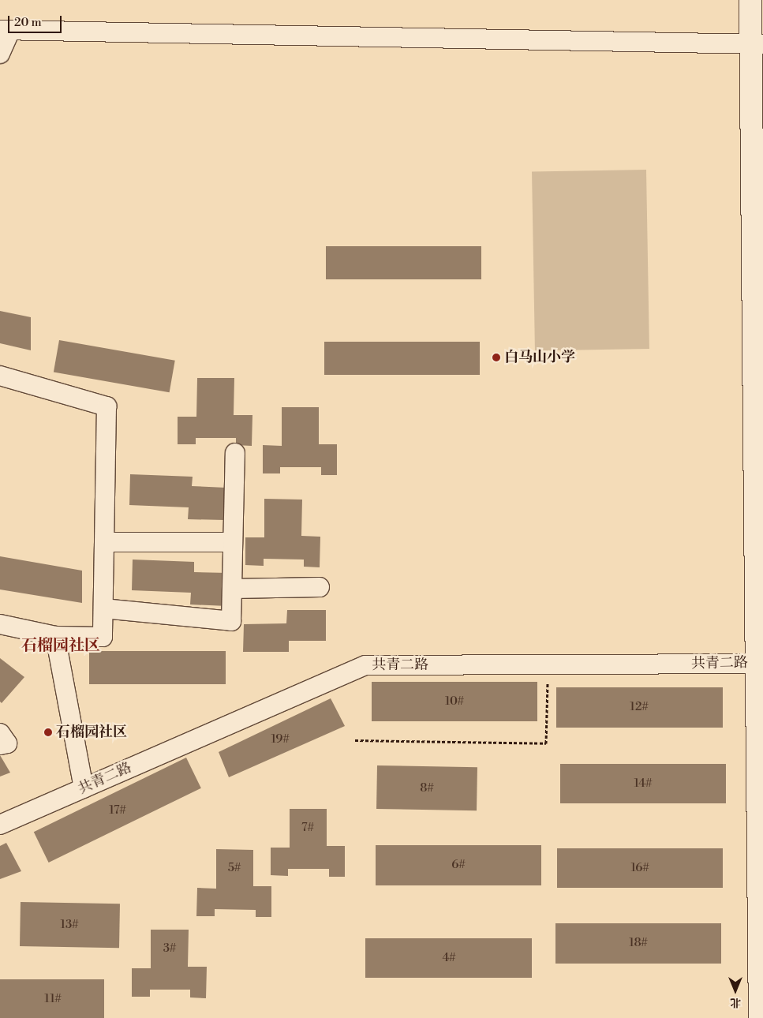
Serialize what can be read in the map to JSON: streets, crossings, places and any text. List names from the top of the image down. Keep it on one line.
{"streets":{"street":["共青二路"]},"districts":["石榴园社区"],"places":["白马山小学","石榴园社区"],"house_numbers":["10#","12#","19#","14#","8#","17#","7#","6#","5#","16#","13#","18#","3#","4#","11#"],"scale_bar":"20 m","north":"bottom"}
